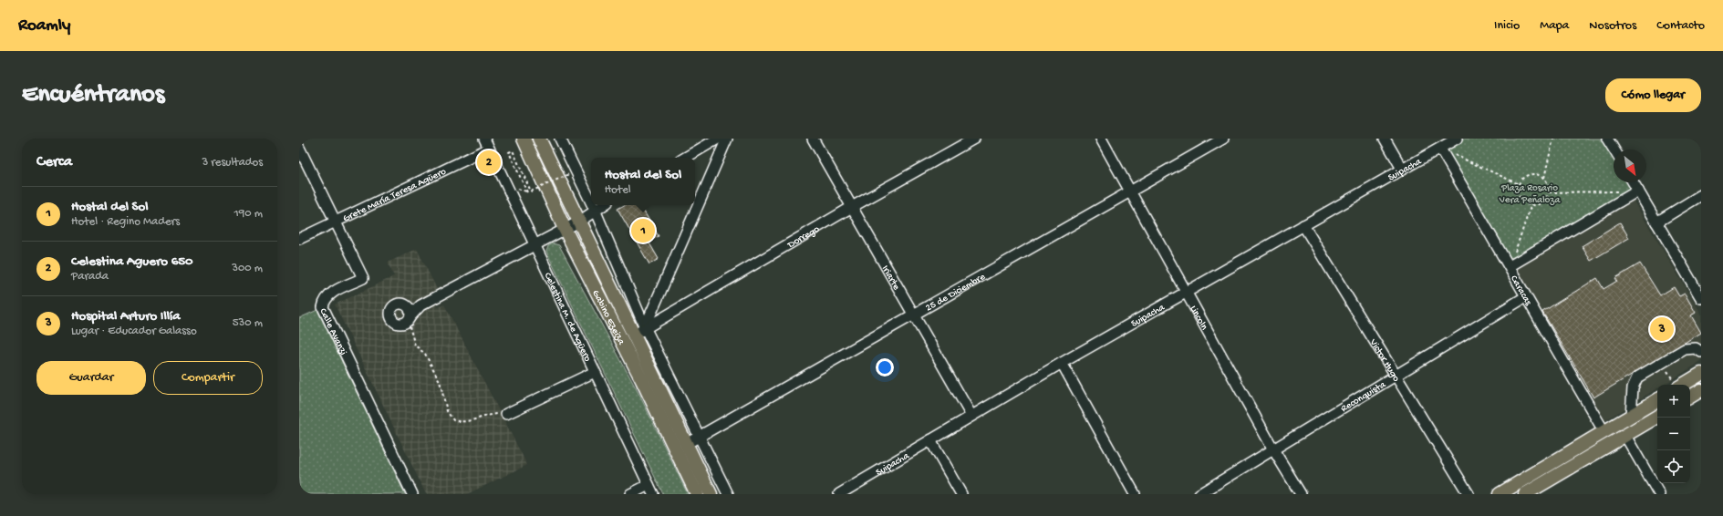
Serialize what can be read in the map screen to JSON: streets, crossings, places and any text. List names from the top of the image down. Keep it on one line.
{"streets":{"main road":["Gabino Ezeiza"],"street":["Suipacha","Grete María Teresa Agüero","Dorrego","Iriarte","Caracas","25 de Diciembre","Celestina M. de Agüero","Lincoln","Calle Avanzi","Victor Hugo","Reconquista"]},"crossings":[["Suipacha","Iriarte"],["Suipacha","Caracas"],["Suipacha","Lincoln"],["Suipacha","Victor Hugo"],["Grete María Teresa Agüero","Celestina M. de Agüero"],["Grete María Teresa Agüero","Calle Avanzi"],["Dorrego","Iriarte"],["Dorrego","Gabino Ezeiza"],["Iriarte","25 de Diciembre"],["Caracas","Reconquista"],["25 de Diciembre","Gabino Ezeiza"],["25 de Diciembre","Lincoln"],["Lincoln","Reconquista"],["Victor Hugo","Reconquista"]],"parks":["Plaza Rosario Vera Peñaloza"],"north":"bottom right","page":{"header":"Roamly","nav":["Inicio","Mapa","Nosotros","Contacto"],"buttons":["Cómo llegar",["Guardar","Compartir"]],"title":"Encuéntranos","heading":["Cerca","3 resultados"],"pins":["2","1","3"],"popup":["Hostal del Sol","Hotel"],"list":[{"mark":"1","name":"Hostal del Sol","note":"Hotel · Regino Maders","value":"190 m"},{"mark":"2","name":"Celestina Aguero 650","note":"Parada","value":"300 m"},{"mark":"3","name":"Hospital Arturo Illía","note":"Lugar · Educador Galasso","value":"530 m"}],"map_buttons":["+","−"]}}
